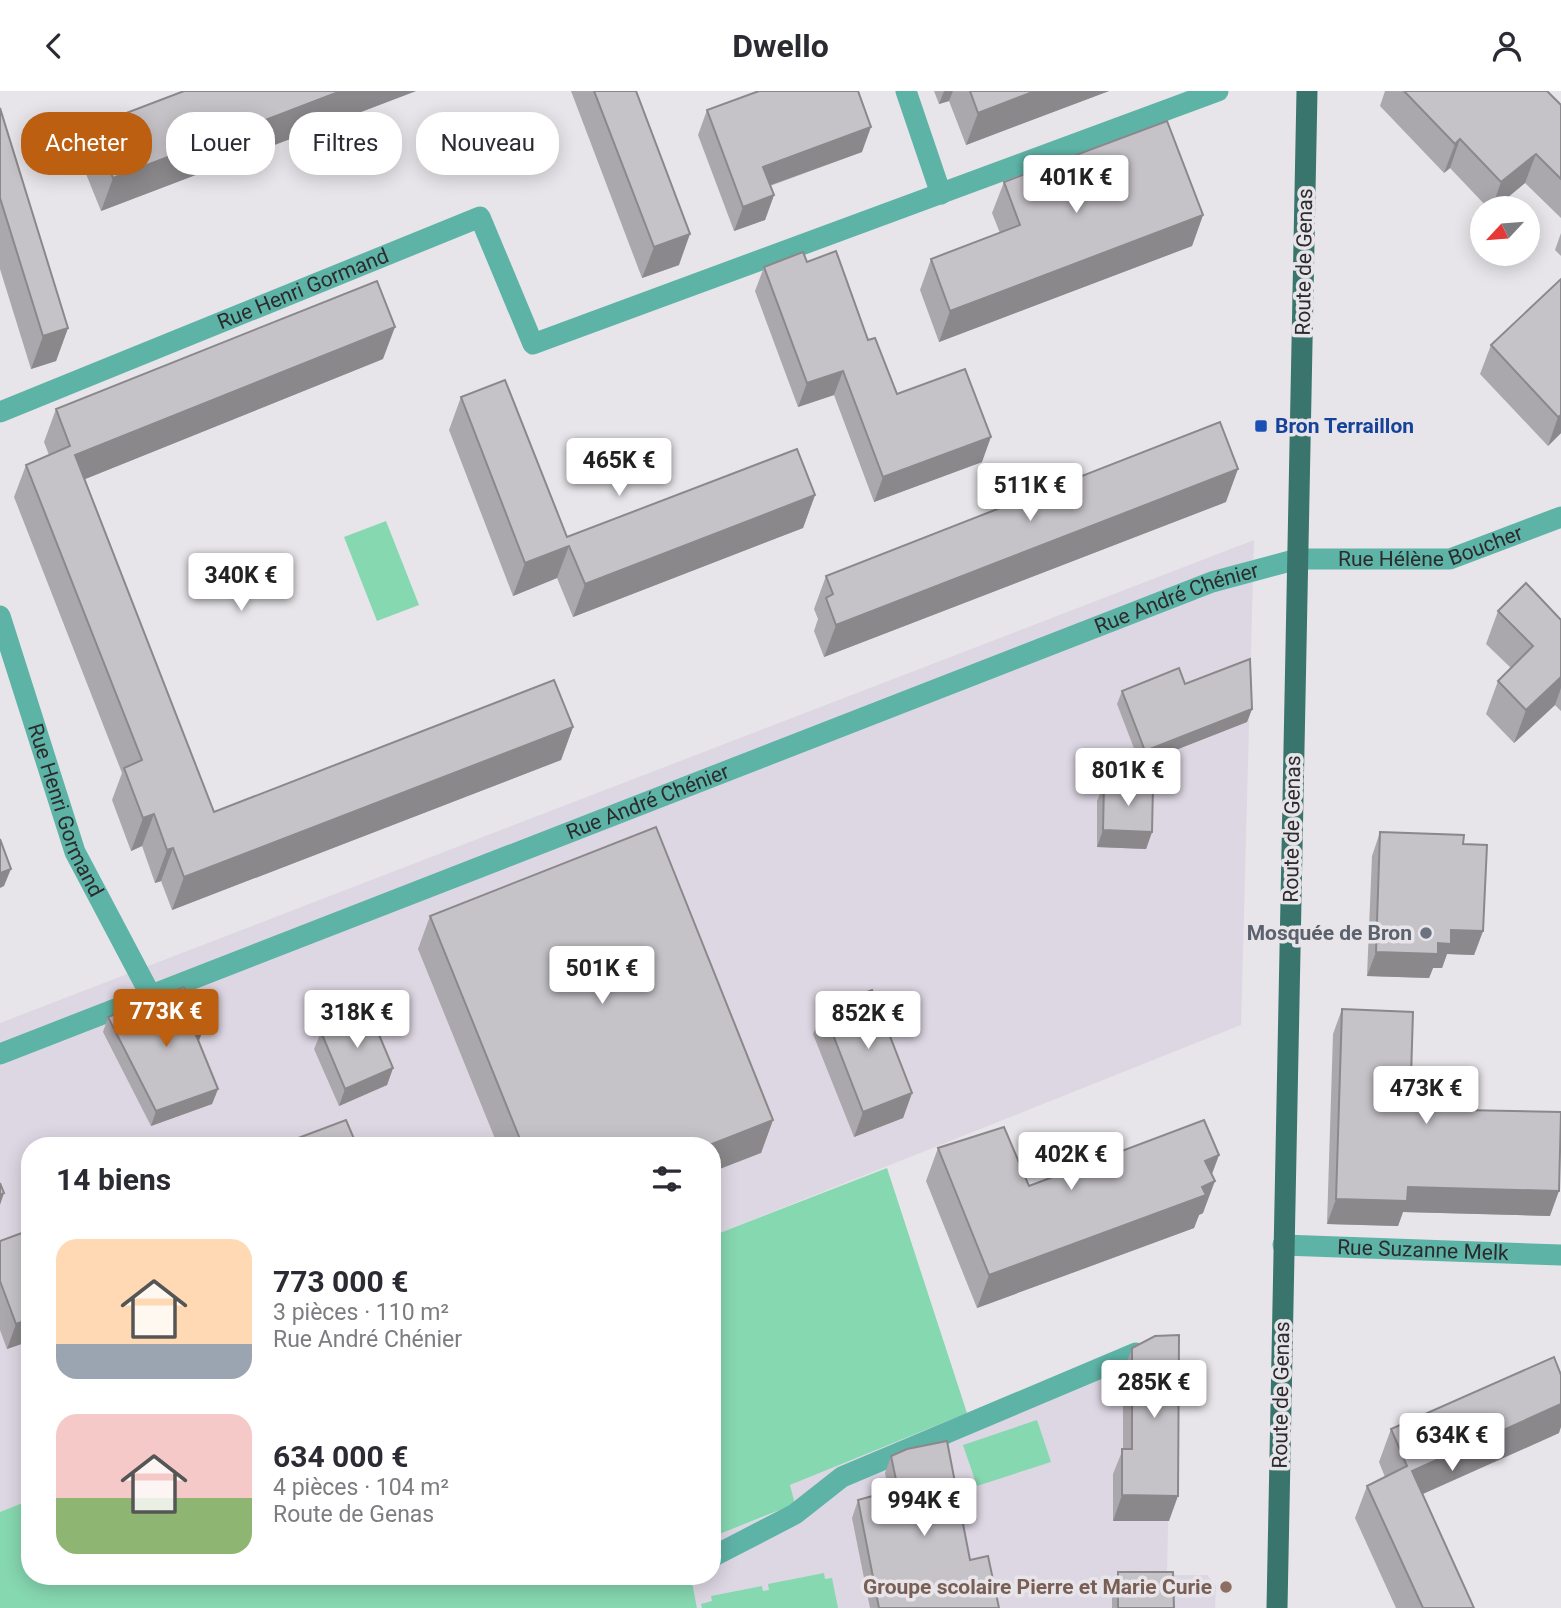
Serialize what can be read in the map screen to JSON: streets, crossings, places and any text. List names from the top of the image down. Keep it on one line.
{"streets":{"main road":["Route de Genas"],"street":["Rue Henri Gormand","Rue Hélène Boucher","Rue André Chénier","Rue Suzanne Melk"]},"crossings":[["Route de Genas","Rue Hélène Boucher"],["Route de Genas","Rue André Chénier"],["Route de Genas","Rue Suzanne Melk"],["Rue Henri Gormand","Rue André Chénier"],["Rue Hélène Boucher","Rue André Chénier"]],"places":{"transit":["Bron Terraillon"],"other":["Mosquée de Bron","Groupe scolaire Pierre et Marie Curie"]},"north":"bottom left","page":{"header":"Dwello","chip":["Acheter","Louer","Filtres","Nouveau"],"price":["401K €","465K €","511K €","340K €","801K €","501K €","773K €","318K €","852K €","473K €","402K €","285K €","634K €","994K €"],"heading":"14 biens","list":[{"name":"773 000 €","note":"3 pièces · 110 m² · Rue André Chénier"},{"name":"634 000 €","note":"4 pièces · 104 m² · Route de Genas"}]}}
